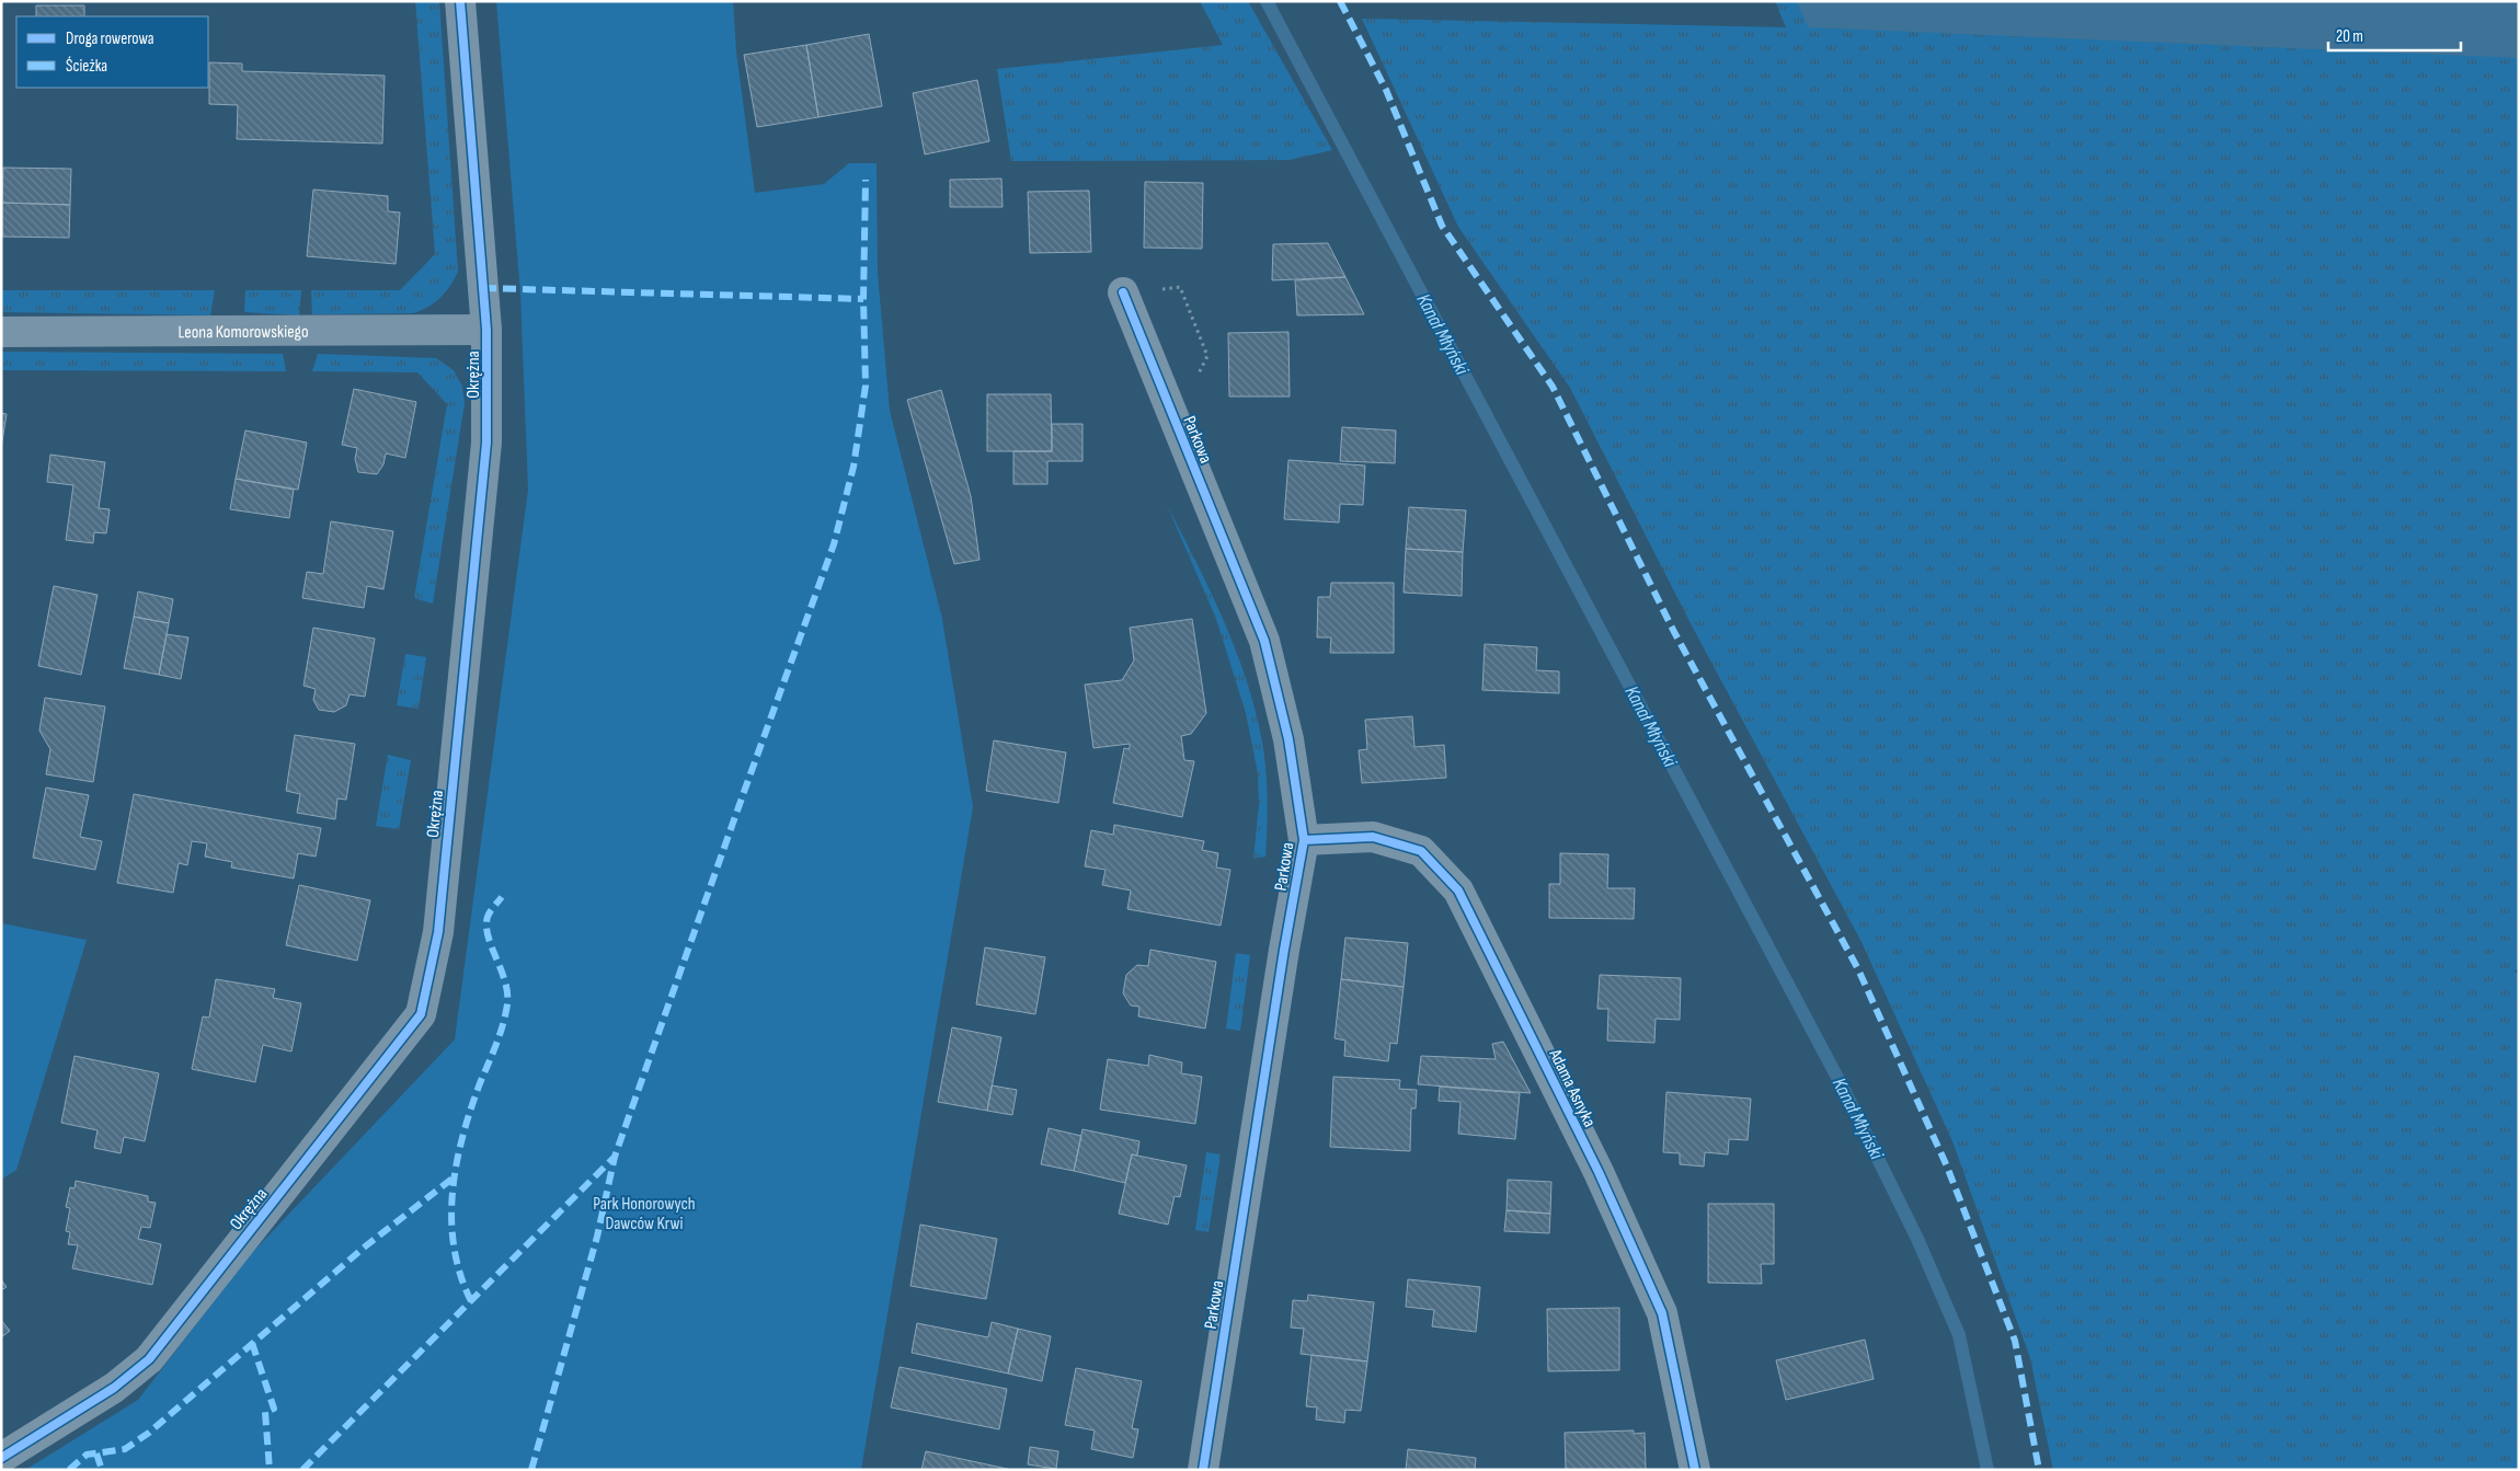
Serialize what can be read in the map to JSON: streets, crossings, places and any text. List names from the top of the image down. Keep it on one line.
{"streets":{"street":["Leona Komorowskiego","Okrężna","Parkowa","Adama Asnyka"]},"crossings":[["Leona Komorowskiego","Okrężna"],["Parkowa","Adama Asnyka"]],"water":["Kanał Młyński"],"parks":["Park Honorowych Dawców Krwi"],"legend":["Droga rowerowa","Ścieżka"],"scale_bar":"20 m"}
